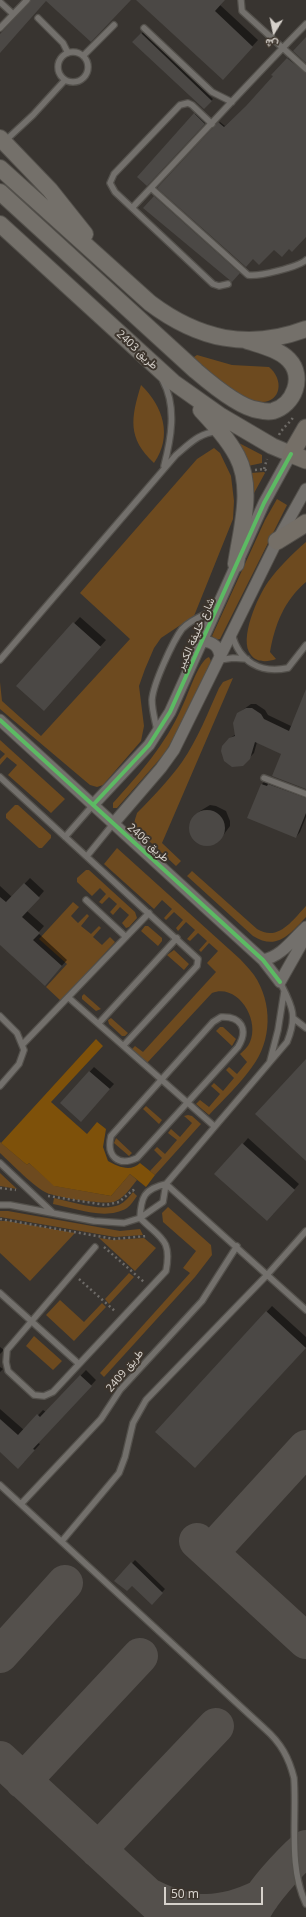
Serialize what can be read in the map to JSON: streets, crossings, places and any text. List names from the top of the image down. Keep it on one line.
{"streets":{"main road":["طريق 2403","شارع خليفة الكبير"],"street":["طريق 2406"],"lane":["طريق 2409"]},"crossings":[["طريق 2403","شارع خليفة الكبير"],["شارع خليفة الكبير","طريق 2406"]],"scale_bar":"50 m","north":"bottom"}
